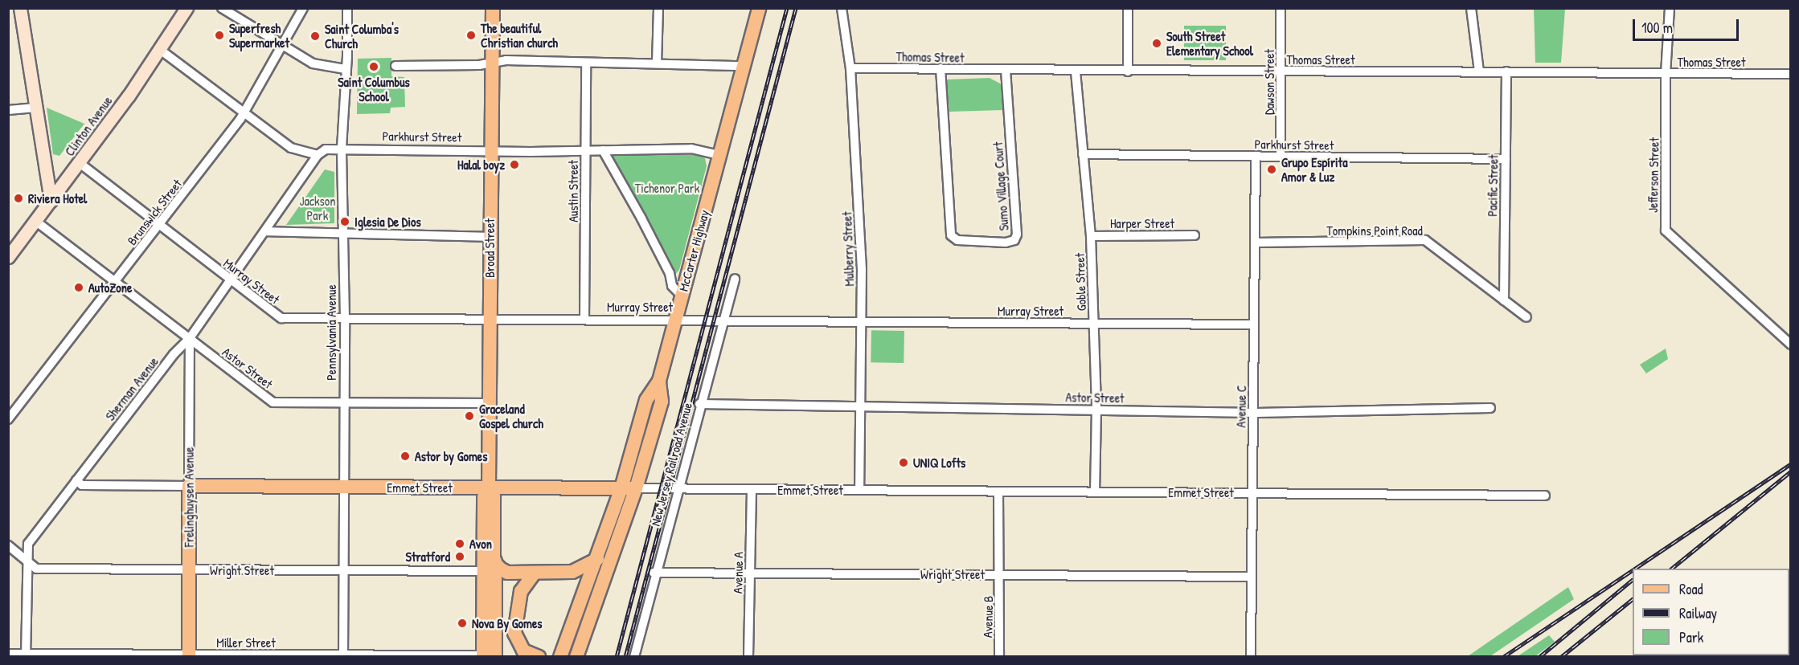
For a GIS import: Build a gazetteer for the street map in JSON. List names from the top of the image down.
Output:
{
  "streets": {
    "main road": [
      "Clinton Avenue",
      "Broad Street",
      "McCarter Highway",
      "Emmet Street",
      "Frelinghuysen Avenue",
      "Wright Street"
    ],
    "street": [
      "Thomas Street",
      "Dawson Street",
      "Parkhurst Street",
      "Jefferson Street",
      "Pacific Street",
      "Sumo Village Court",
      "Austin Street",
      "Brunswick Street",
      "Harper Street",
      "Tompkins Point Road",
      "Mulberry Street",
      "Murray Street",
      "Goble Street",
      "Pennsylvania Avenue",
      "Astor Street",
      "Sherman Avenue",
      "Avenue C",
      "New Jersey Railroad Avenue",
      "Avenue A",
      "Avenue B",
      "Miller Street"
    ]
  },
  "crossings": [
    ["Thomas Street", "Dawson Street"],
    ["Thomas Street", "Jefferson Street"],
    ["Thomas Street", "Pacific Street"],
    ["Thomas Street", "Sumo Village Court"],
    ["Thomas Street", "Mulberry Street"],
    ["Thomas Street", "Goble Street"],
    ["Dawson Street", "Parkhurst Street"],
    ["Clinton Avenue", "Murray Street"],
    ["Clinton Avenue", "Astor Street"],
    ["Parkhurst Street", "Pacific Street"],
    ["Parkhurst Street", "Austin Street"],
    ["Parkhurst Street", "Broad Street"],
    ["Parkhurst Street", "McCarter Highway"],
    ["Parkhurst Street", "Goble Street"],
    ["Parkhurst Street", "Pennsylvania Avenue"],
    ["Parkhurst Street", "Sherman Avenue"],
    ["Parkhurst Street", "Avenue C"],
    ["Pacific Street", "Tompkins Point Road"],
    ["Austin Street", "Murray Street"],
    ["Brunswick Street", "Murray Street"],
    ["Brunswick Street", "Astor Street"],
    ["Harper Street", "Goble Street"],
    ["Tompkins Point Road", "Avenue C"],
    ["Broad Street", "Murray Street"],
    ["Broad Street", "Astor Street"],
    ["Broad Street", "Emmet Street"],
    ["Broad Street", "Wright Street"],
    ["Mulberry Street", "Murray Street"],
    ["Mulberry Street", "Astor Street"],
    ["Mulberry Street", "Emmet Street"],
    ["McCarter Highway", "Murray Street"],
    ["McCarter Highway", "Emmet Street"],
    ["McCarter Highway", "Wright Street"],
    ["Murray Street", "Goble Street"],
    ["Murray Street", "Pennsylvania Avenue"],
    ["Murray Street", "Sherman Avenue"],
    ["Murray Street", "Avenue C"],
    ["Murray Street", "New Jersey Railroad Avenue"],
    ["Goble Street", "Astor Street"],
    ["Goble Street", "Emmet Street"],
    ["Pennsylvania Avenue", "Astor Street"],
    ["Pennsylvania Avenue", "Emmet Street"],
    ["Pennsylvania Avenue", "Wright Street"],
    ["Pennsylvania Avenue", "Miller Street"],
    ["Astor Street", "Sherman Avenue"],
    ["Astor Street", "Avenue C"],
    ["Astor Street", "New Jersey Railroad Avenue"],
    ["Astor Street", "Frelinghuysen Avenue"],
    ["Sherman Avenue", "Emmet Street"],
    ["Sherman Avenue", "Frelinghuysen Avenue"],
    ["Sherman Avenue", "Wright Street"],
    ["Sherman Avenue", "Miller Street"],
    ["Avenue C", "Emmet Street"],
    ["Avenue C", "Wright Street"],
    ["New Jersey Railroad Avenue", "Emmet Street"],
    ["New Jersey Railroad Avenue", "Wright Street"],
    ["Emmet Street", "Frelinghuysen Avenue"],
    ["Emmet Street", "Avenue A"],
    ["Emmet Street", "Avenue B"],
    ["Frelinghuysen Avenue", "Wright Street"],
    ["Frelinghuysen Avenue", "Miller Street"],
    ["Wright Street", "Avenue A"],
    ["Wright Street", "Avenue B"]
  ],
  "parks": ["Tichenor Park", "Jackson Park"],
  "places": [
    "Superfresh Supermarket",
    "The beautiful Christian church",
    "Saint Columba's Church",
    "South Street Elementary School",
    "Saint Columbus School",
    "Halal boyz",
    "Grupo Espírita Amor & Luz",
    "Riviera Hotel",
    "Iglesia De Dios",
    "AutoZone",
    "Graceland Gospel church",
    "Astor by Gomes",
    "UNIQ Lofts",
    "Avon",
    "Stratford",
    "Nova By Gomes"
  ],
  "legend": ["Road", "Railway", "Park"],
  "scale_bar": "100 m"
}
